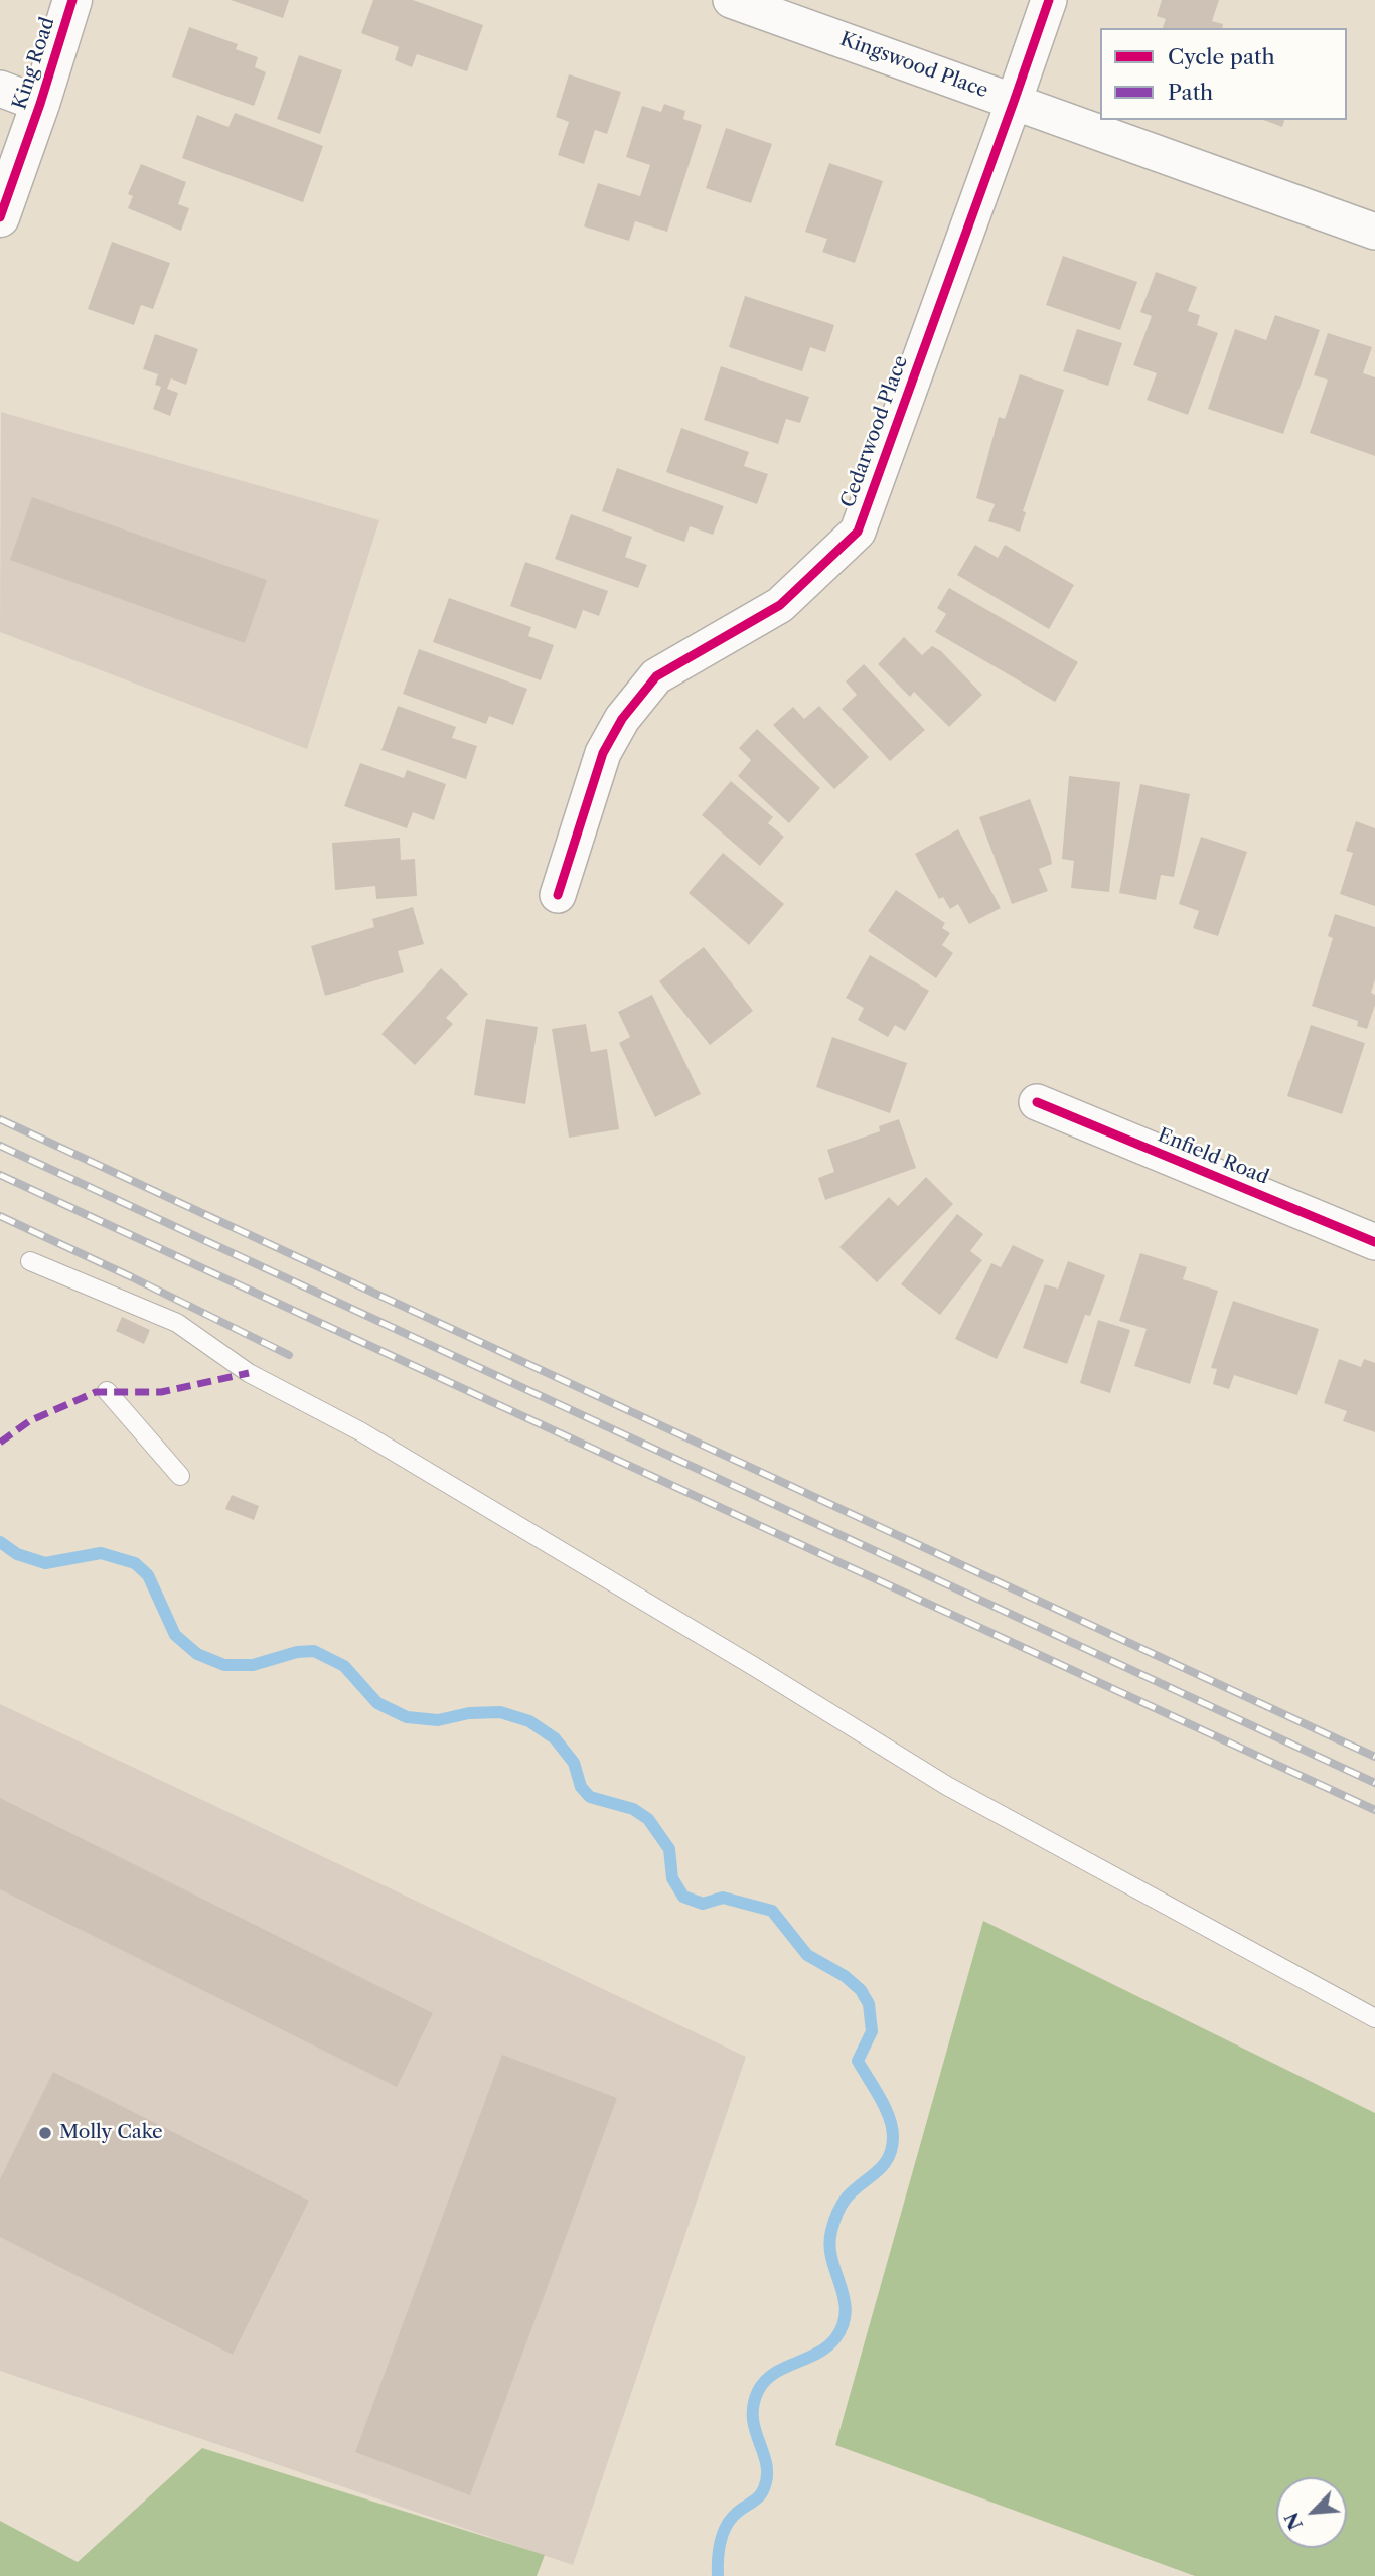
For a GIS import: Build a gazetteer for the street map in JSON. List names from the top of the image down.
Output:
{
  "streets": {
    "street": [
      "King Road",
      "Kingswood Place",
      "Cedarwood Place",
      "Enfield Road"
    ]
  },
  "crossings": [
    ["Kingswood Place", "Cedarwood Place"]
  ],
  "places": ["Molly Cake"],
  "legend": ["Cycle path", "Path"],
  "north": "bottom left"
}
